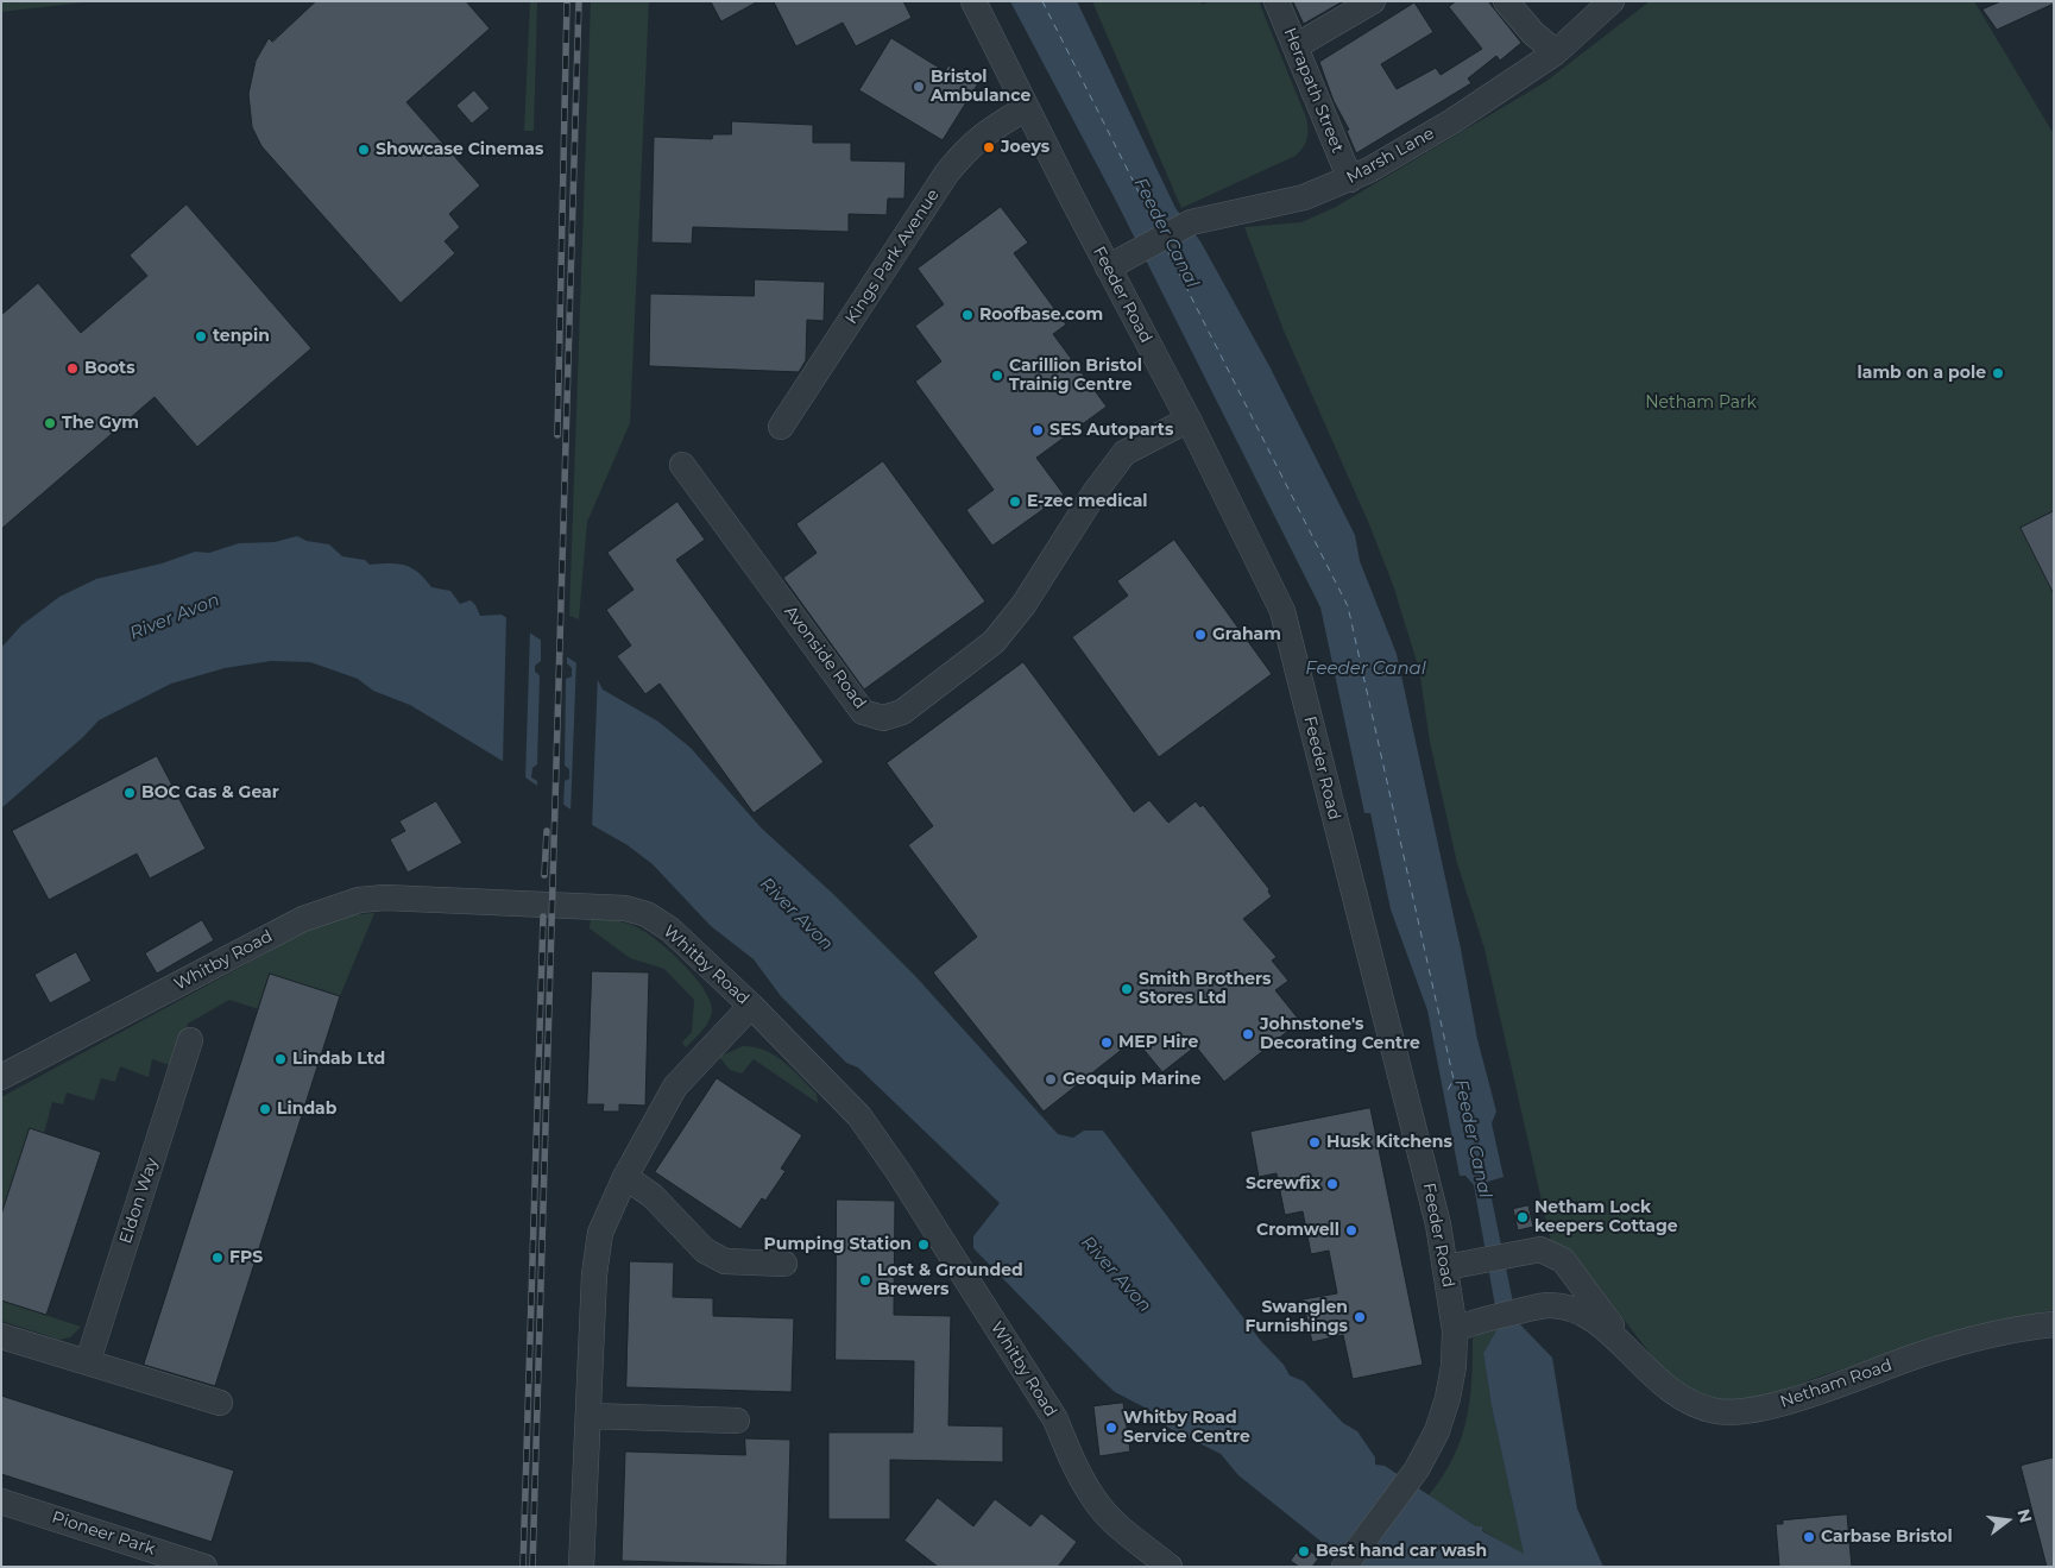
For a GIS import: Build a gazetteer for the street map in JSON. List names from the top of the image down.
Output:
{
  "streets": {
    "street": [
      "Herapath Street",
      "Marsh Lane",
      "Kings Park Avenue",
      "Feeder Road",
      "Avonside Road",
      "Whitby Road",
      "Eldon Way",
      "Netham Road",
      "Pioneer Park"
    ]
  },
  "crossings": [
    ["Herapath Street", "Marsh Lane"],
    ["Marsh Lane", "Feeder Road"],
    ["Kings Park Avenue", "Feeder Road"],
    ["Feeder Road", "Avonside Road"],
    ["Feeder Road", "Netham Road"]
  ],
  "water": ["Feeder Canal", "River Avon"],
  "parks": ["Netham Park"],
  "places": [
    "Bristol Ambulance",
    "Joeys",
    "Showcase Cinemas",
    "Roofbase.com",
    "tenpin",
    "Boots",
    "lamb on a pole",
    "Carillion Bristol Trainig Centre",
    "The Gym",
    "SES Autoparts",
    "E-zec medical",
    "Graham",
    "BOC Gas & Gear",
    "Smith Brothers Stores Ltd",
    "Johnstone's Decorating Centre",
    "MEP Hire",
    "Lindab Ltd",
    "Geoquip Marine",
    "Lindab",
    "Husk Kitchens",
    "Screwfix",
    "Netham Lock keepers Cottage",
    "Cromwell",
    "Pumping Station",
    "FPS",
    "Lost & Grounded Brewers",
    "Swanglen Furnishings",
    "Whitby Road Service Centre",
    "Carbase Bristol",
    "Best hand car wash"
  ],
  "north": "right"
}
